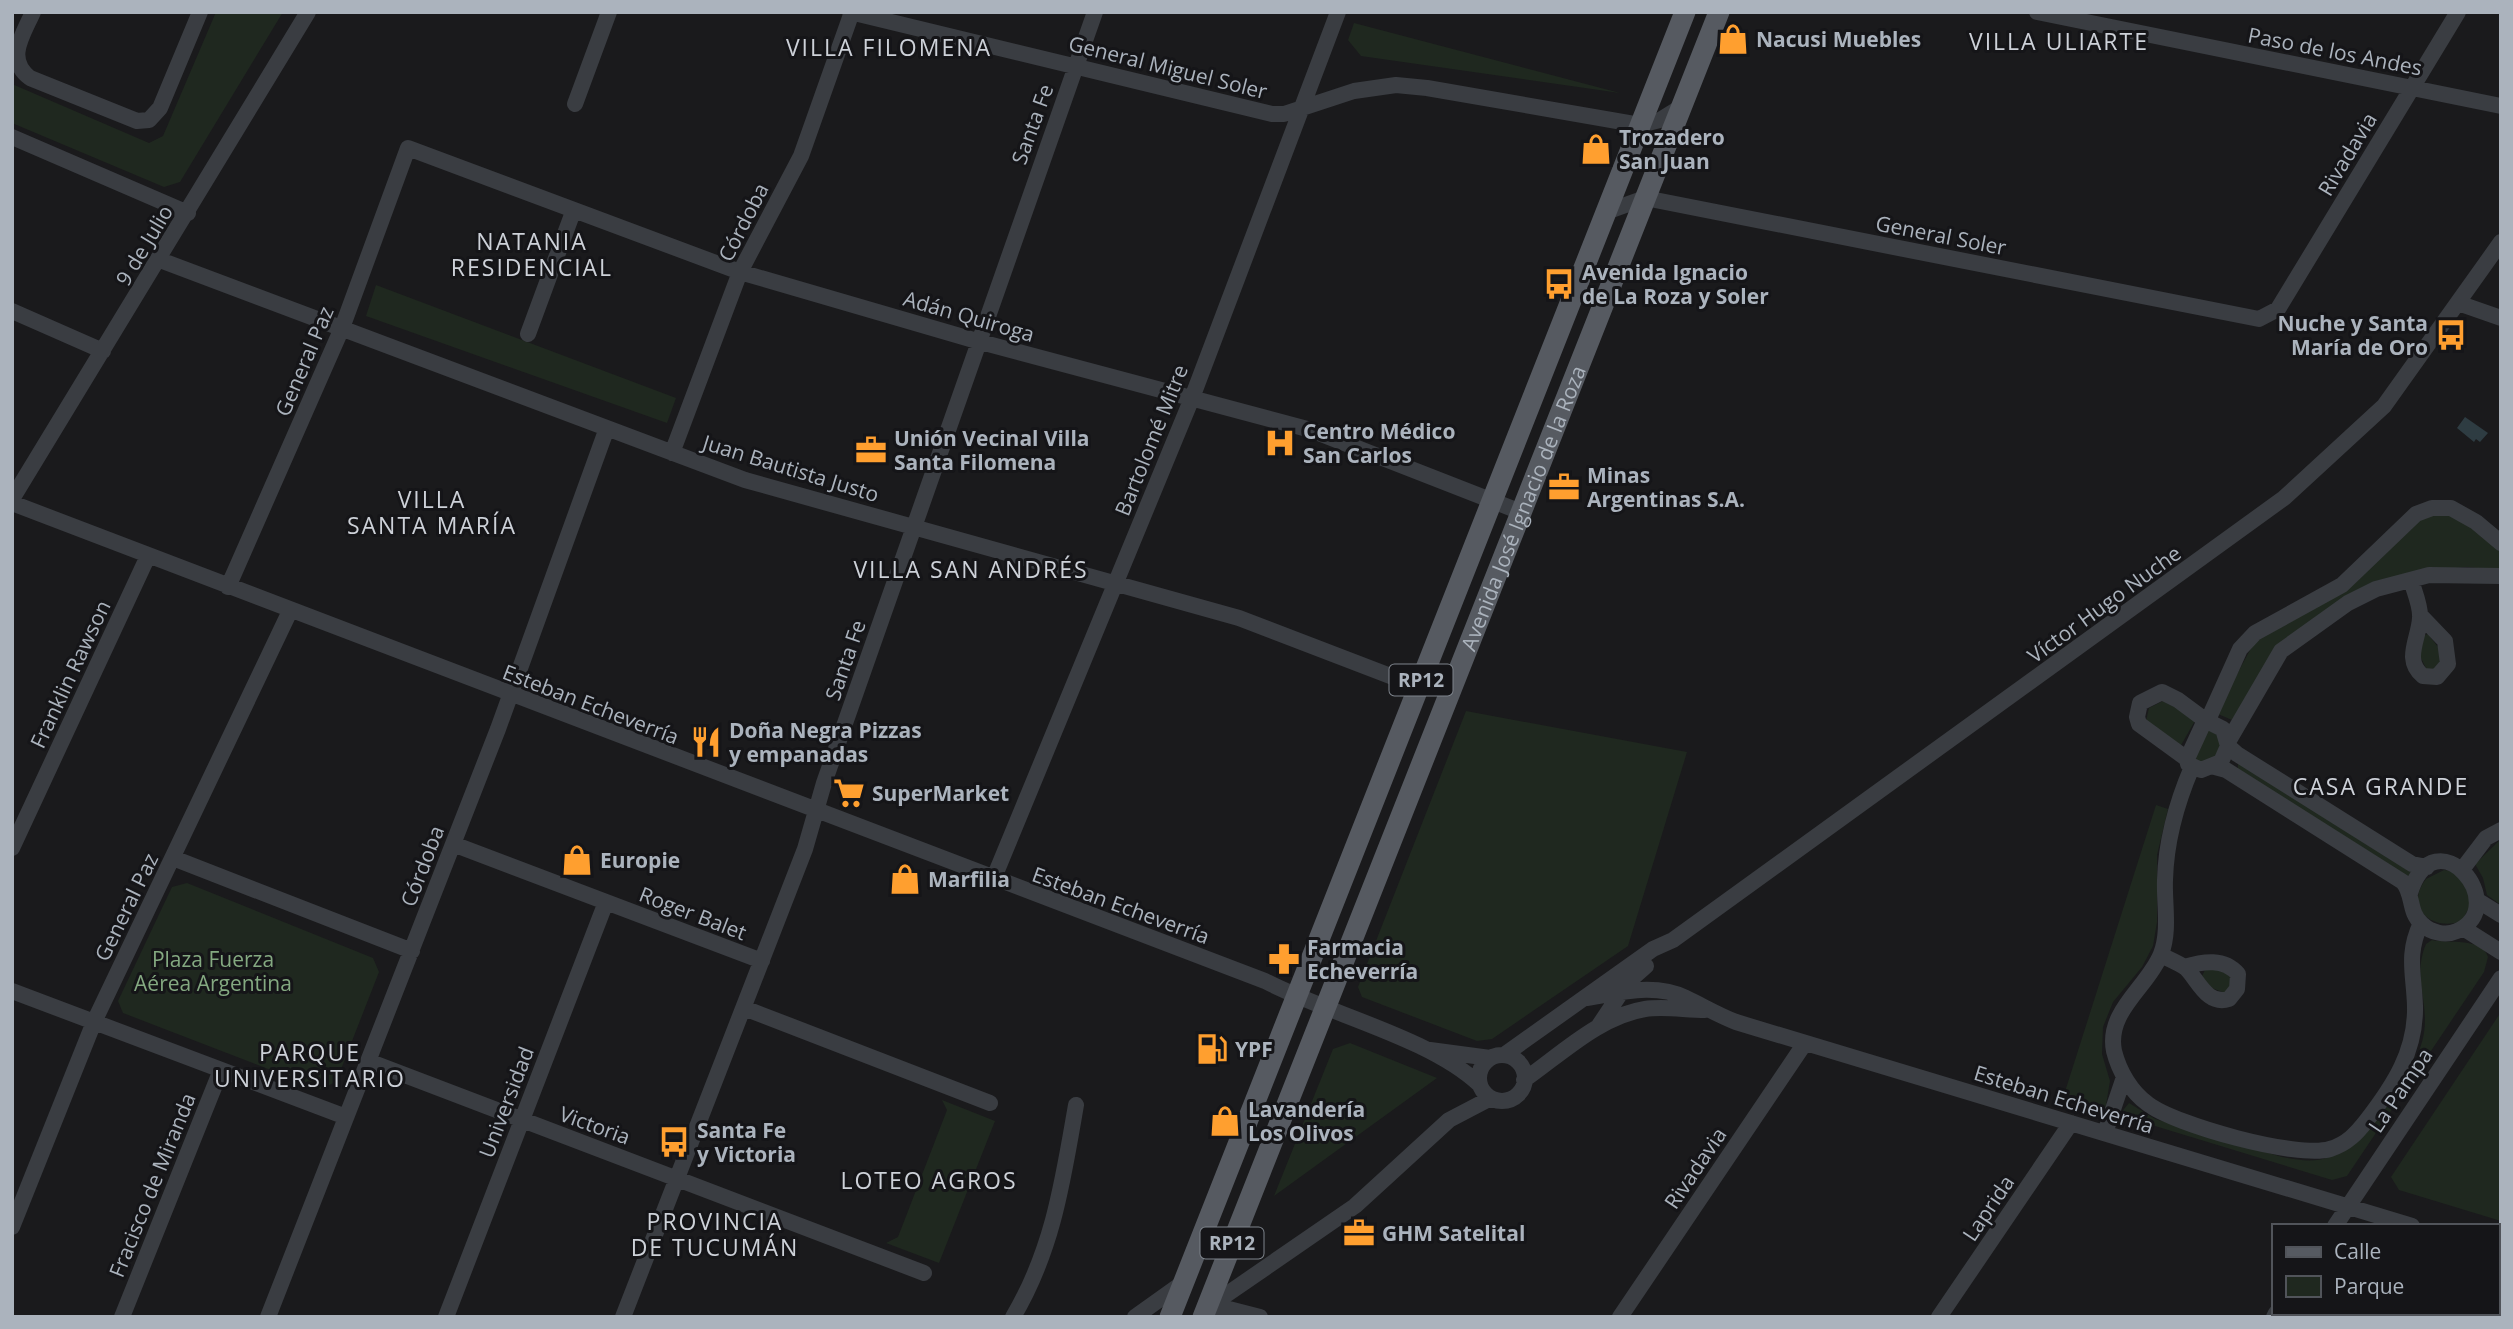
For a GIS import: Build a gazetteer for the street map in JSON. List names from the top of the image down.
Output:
{
  "streets": {
    "main road": ["Avenida José Ignacio de la Roza", "RP12"],
    "street": [
      "Paso de los Andes",
      "General Miguel Soler",
      "Santa Fe",
      "Rivadavia",
      "Córdoba",
      "General Soler",
      "9 de Julio",
      "Adán Quiroga",
      "General Paz",
      "Bartolomé Mitre",
      "Juan Bautista Justo",
      "Víctor Hugo Nuche",
      "Franklin Rawson",
      "Esteban Echeverría",
      "Roger Balet",
      "La Pampa",
      "Universidad",
      "Victoria",
      "Fracisco de Miranda",
      "Laprida"
    ]
  },
  "crossings": [
    ["Paso de los Andes", "Rivadavia"],
    ["General Miguel Soler", "Santa Fe"],
    ["General Miguel Soler", "Córdoba"],
    ["General Miguel Soler", "Bartolomé Mitre"],
    ["General Miguel Soler", "Avenida José Ignacio de la Roza"],
    ["Santa Fe", "Adán Quiroga"],
    ["Santa Fe", "Juan Bautista Justo"],
    ["Santa Fe", "Esteban Echeverría"],
    ["Santa Fe", "Roger Balet"],
    ["Santa Fe", "Victoria"],
    ["Rivadavia", "General Soler"],
    ["Rivadavia", "Esteban Echeverría"],
    ["Córdoba", "Adán Quiroga"],
    ["Córdoba", "Juan Bautista Justo"],
    ["Córdoba", "Esteban Echeverría"],
    ["Córdoba", "Roger Balet"],
    ["Córdoba", "Victoria"],
    ["General Soler", "Avenida José Ignacio de la Roza"],
    ["9 de Julio", "Juan Bautista Justo"],
    ["9 de Julio", "Esteban Echeverría"],
    ["Adán Quiroga", "General Paz"],
    ["Adán Quiroga", "Bartolomé Mitre"],
    ["Adán Quiroga", "Avenida José Ignacio de la Roza"],
    ["General Paz", "Juan Bautista Justo"],
    ["General Paz", "Esteban Echeverría"],
    ["Bartolomé Mitre", "Juan Bautista Justo"],
    ["Bartolomé Mitre", "Esteban Echeverría"],
    ["Juan Bautista Justo", "Avenida José Ignacio de la Roza"],
    ["Avenida José Ignacio de la Roza", "Esteban Echeverría"],
    ["Víctor Hugo Nuche", "Esteban Echeverría"],
    ["Franklin Rawson", "Esteban Echeverría"],
    ["Esteban Echeverría", "La Pampa"],
    ["Esteban Echeverría", "Laprida"],
    ["Roger Balet", "Universidad"],
    ["Universidad", "Victoria"]
  ],
  "districts": [
    "VILLA ULIARTE",
    "VILLA FILOMENA",
    "NATANIA RESIDENCIAL",
    "VILLA SANTA MARÍA",
    "VILLA SAN ANDRÉS",
    "CASA GRANDE",
    "PARQUE UNIVERSITARIO",
    "LOTEO AGROS",
    "PROVINCIA DE TUCUMÁN"
  ],
  "parks": ["Plaza Fuerza Aérea Argentina"],
  "places": {
    "shop": [
      "Nacusi Muebles",
      "Trozadero San Juan",
      "Europie",
      "Marfilia",
      "Lavandería Los Olivos"
    ],
    "bus stop": ["Avenida Ignacio de La Roza y Soler", "Nuche y Santa María de Oro", "Santa Fe y Victoria"],
    "hospital": ["Centro Médico San Carlos"],
    "office": ["Unión Vecinal Villa Santa Filomena", "Minas Argentinas S.A.", "GHM Satelital"],
    "restaurant": ["Doña Negra Pizzas y empanadas"],
    "supermarket": ["SuperMarket"],
    "pharmacy": ["Farmacia Echeverría"],
    "fuel station": ["YPF"]
  },
  "legend": ["Calle", "Parque"]
}
